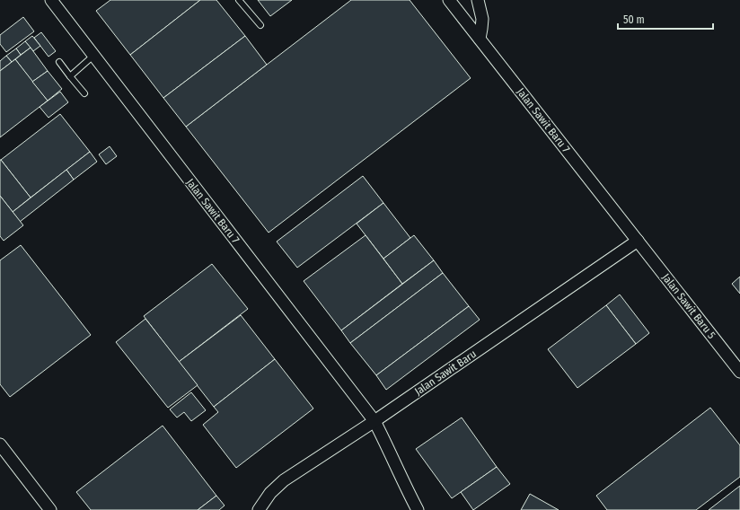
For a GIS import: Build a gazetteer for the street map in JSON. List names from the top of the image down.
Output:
{
  "streets": {
    "street": ["Jalan Sawit Baru 7", "Jalan Sawit Baru 5", "Jalan Sawit Baru"]
  },
  "crossings": [
    ["Jalan Sawit Baru 7", "Jalan Sawit Baru 5"],
    ["Jalan Sawit Baru 7", "Jalan Sawit Baru"],
    ["Jalan Sawit Baru 5", "Jalan Sawit Baru"]
  ],
  "scale_bar": "50 m"
}
